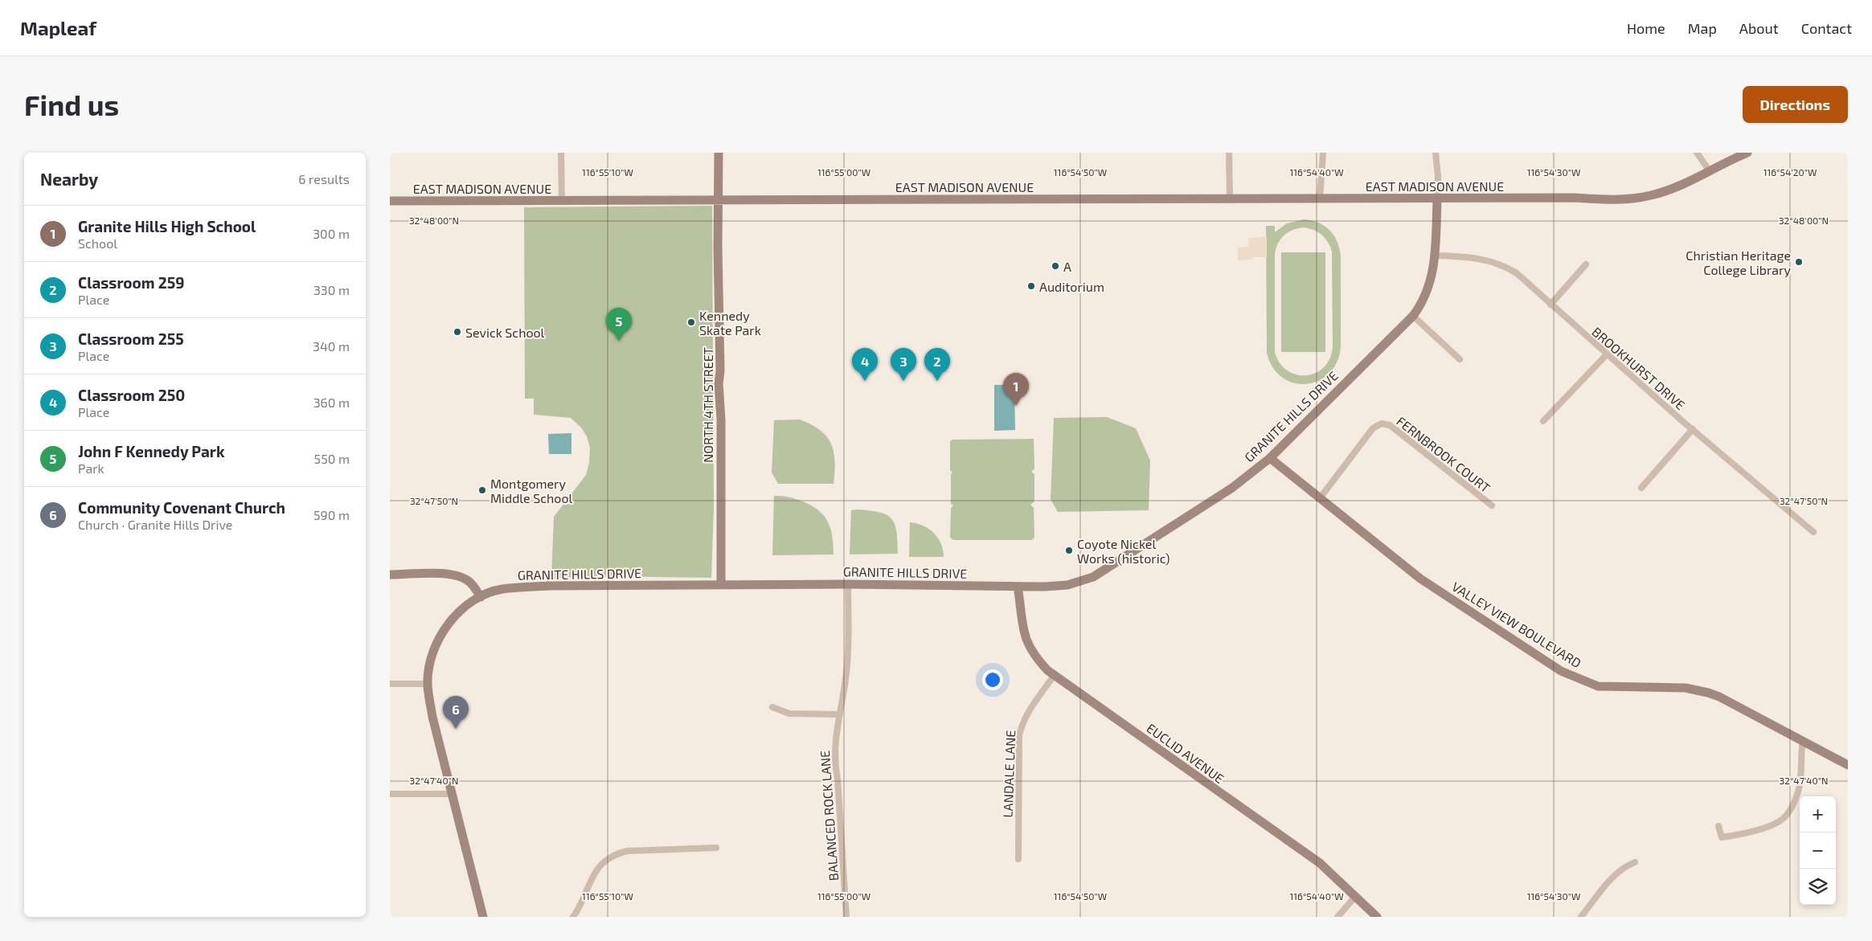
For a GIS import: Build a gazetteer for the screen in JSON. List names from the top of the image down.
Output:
{
  "streets": {
    "street": [
      "EAST MADISON AVENUE",
      "BROOKHURST DRIVE",
      "NORTH 4TH STREET",
      "GRANITE HILLS DRIVE",
      "FERNBROOK COURT",
      "VALLEY VIEW BOULEVARD",
      "EUCLID AVENUE",
      "LANDALE LANE",
      "BALANCED ROCK LANE"
    ]
  },
  "crossings": [
    ["EAST MADISON AVENUE", "NORTH 4TH STREET"],
    ["EAST MADISON AVENUE", "GRANITE HILLS DRIVE"],
    ["BROOKHURST DRIVE", "GRANITE HILLS DRIVE"],
    ["NORTH 4TH STREET", "GRANITE HILLS DRIVE"],
    ["GRANITE HILLS DRIVE", "VALLEY VIEW BOULEVARD"],
    ["GRANITE HILLS DRIVE", "EUCLID AVENUE"],
    ["GRANITE HILLS DRIVE", "BALANCED ROCK LANE"],
    ["FERNBROOK COURT", "VALLEY VIEW BOULEVARD"],
    ["EUCLID AVENUE", "LANDALE LANE"]
  ],
  "places": [
    "Christian Heritage College Library",
    "A",
    "Auditorium",
    "Kennedy Skate Park",
    "Sevick School",
    "Montgomery Middle School",
    "Coyote Nickel Works (historic)"
  ],
  "page": {
    "header": "Mapleaf",
    "nav": [
      "Home",
      "Map",
      "About",
      "Contact"
    ],
    "buttons": "Directions",
    "title": "Find us",
    "heading": ["Nearby", "6 results"],
    "list": [
      {
        "mark": "1",
        "name": "Granite Hills High School",
        "note": "School",
        "value": "300 m"
      },
      {
        "mark": "2",
        "name": "Classroom 259",
        "note": "Place",
        "value": "330 m"
      },
      {
        "mark": "3",
        "name": "Classroom 255",
        "note": "Place",
        "value": "340 m"
      },
      {
        "mark": "4",
        "name": "Classroom 250",
        "note": "Place",
        "value": "360 m"
      },
      {
        "mark": "5",
        "name": "John F Kennedy Park",
        "note": "Park",
        "value": "550 m"
      },
      {
        "mark": "6",
        "name": "Community Covenant Church",
        "note": "Church · Granite Hills Drive",
        "value": "590 m"
      }
    ],
    "pins": [
      "5",
      "2",
      "3",
      "4",
      "1",
      "6"
    ],
    "map_buttons": ["+", "−"]
  },
  "coordinates": [
    "116°55'10\"W",
    "116°55'00\"W",
    "116°54'50\"W",
    "116°54'40\"W",
    "116°54'30\"W",
    "116°54'20\"W",
    "32°48'00\"N",
    "32°47'50\"N",
    "32°47'40\"N"
  ]
}
